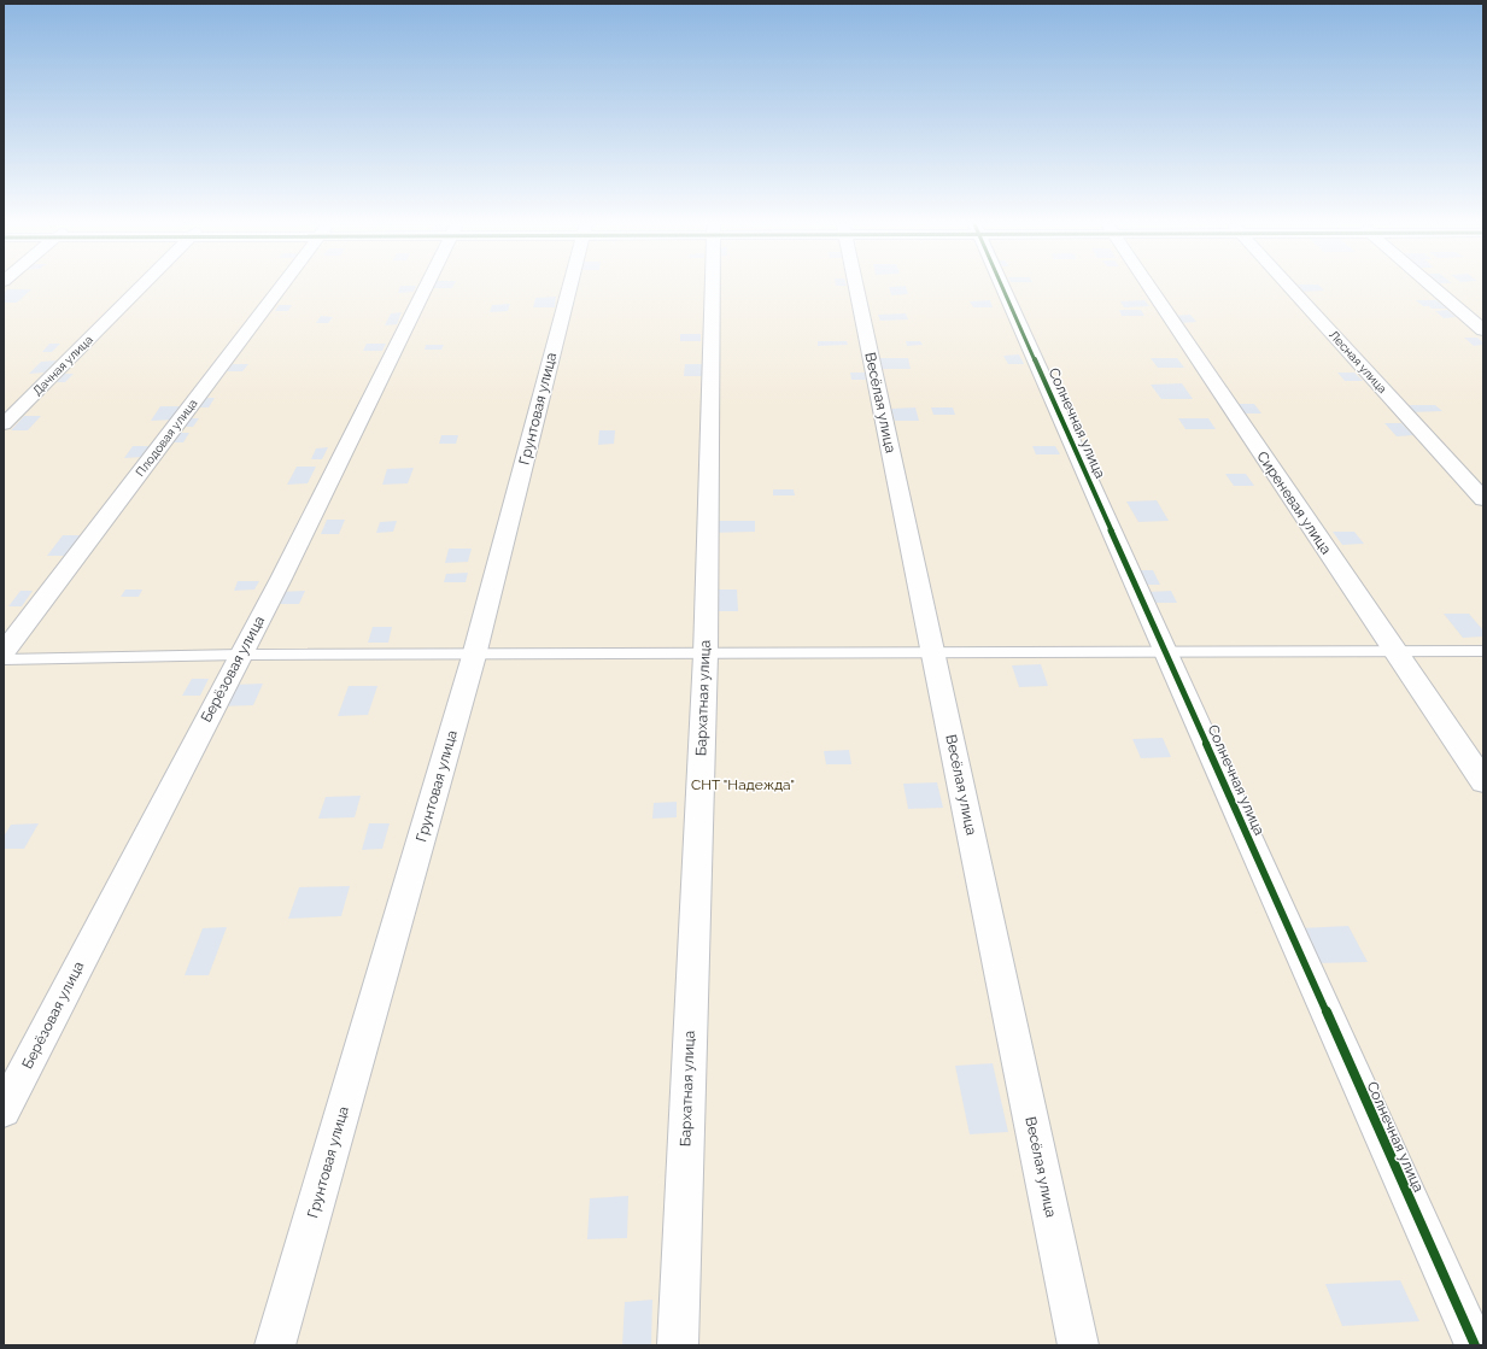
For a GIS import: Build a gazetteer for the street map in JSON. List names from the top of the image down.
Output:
{
  "streets": {
    "street": [
      "Лесная улица",
      "Дачная улица",
      "Весёлая улица",
      "Грунтовая улица",
      "Солнечная улица",
      "Плодовая улица",
      "Сиреневая улица",
      "Берёзовая улица",
      "Бархатная улица"
    ]
  },
  "parks": ["СНТ \"Надежда\""]
}
